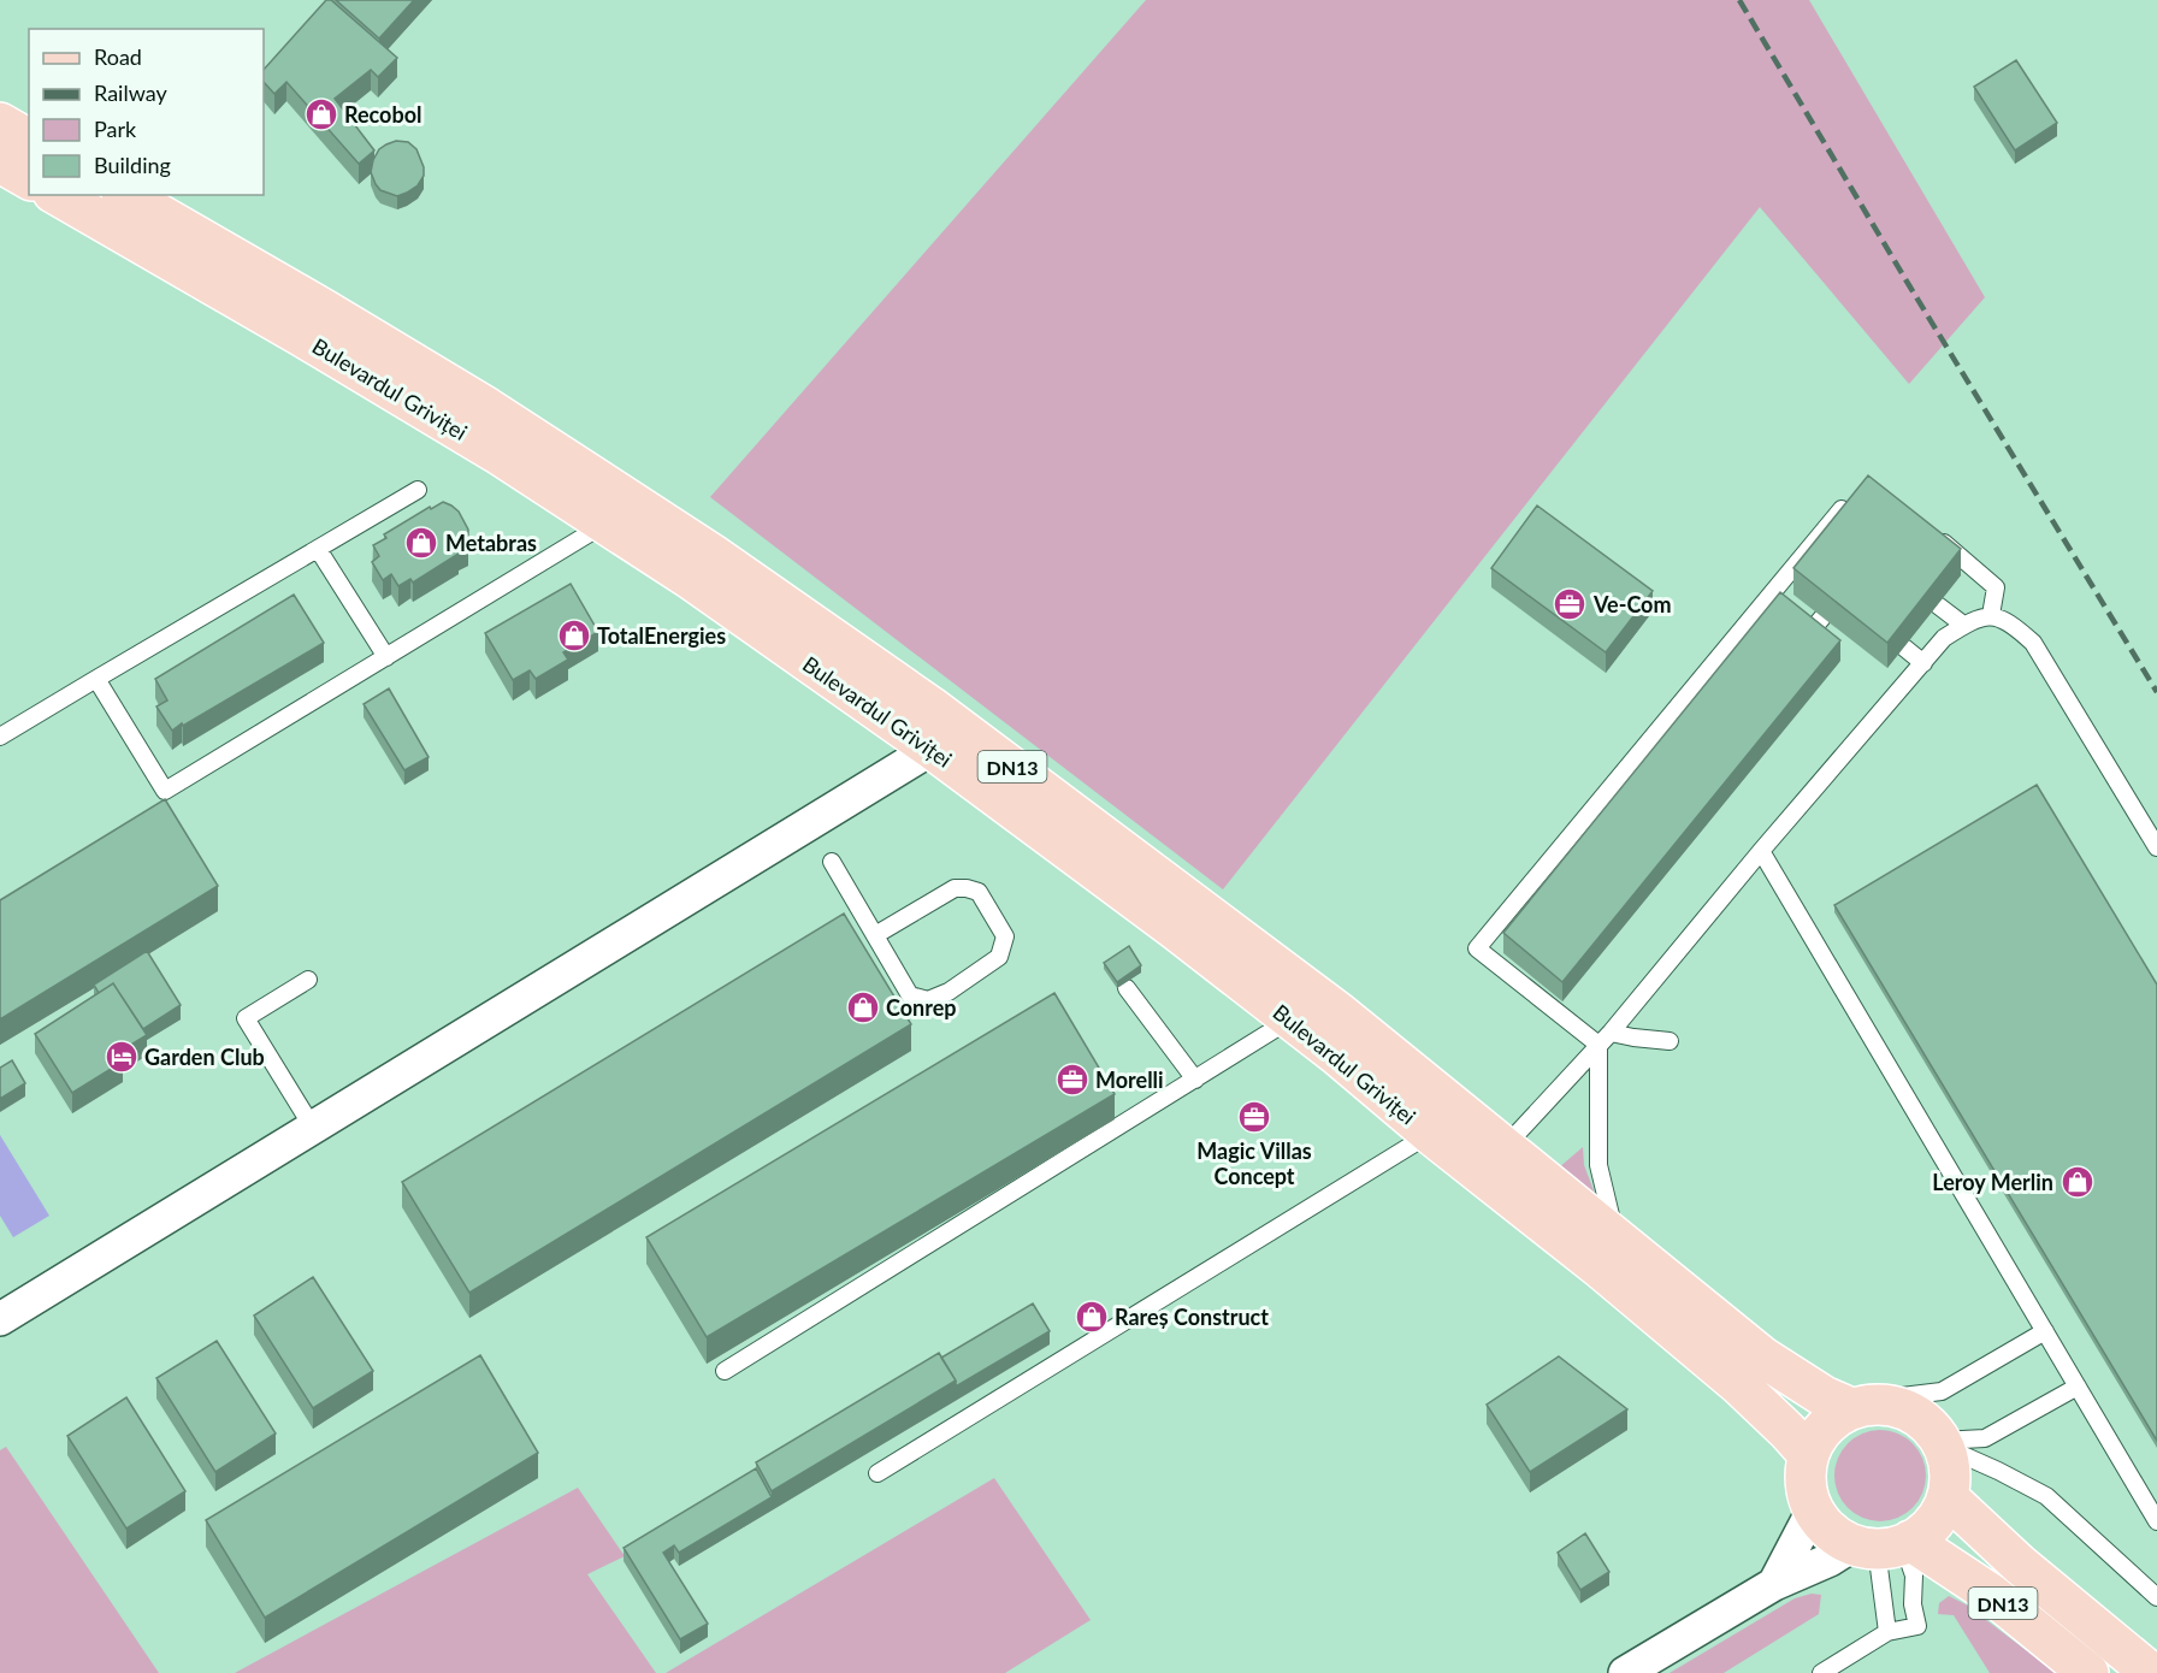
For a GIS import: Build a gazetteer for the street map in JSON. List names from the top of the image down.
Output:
{
  "streets": {
    "main road": ["Bulevardul Griviței", "DN13"]
  },
  "crossings": [
    ["Bulevardul Griviței", "DN13"]
  ],
  "places": {
    "shop": [
      "Recobol",
      "Metabras",
      "TotalEnergies",
      "Conrep",
      "Leroy Merlin",
      "Rareș Construct"
    ],
    "office": ["Ve-Com", "Morelli", "Magic Villas Concept"],
    "hotel": ["Garden Club"]
  },
  "legend": [
    "Road",
    "Railway",
    "Park",
    "Building"
  ]
}
